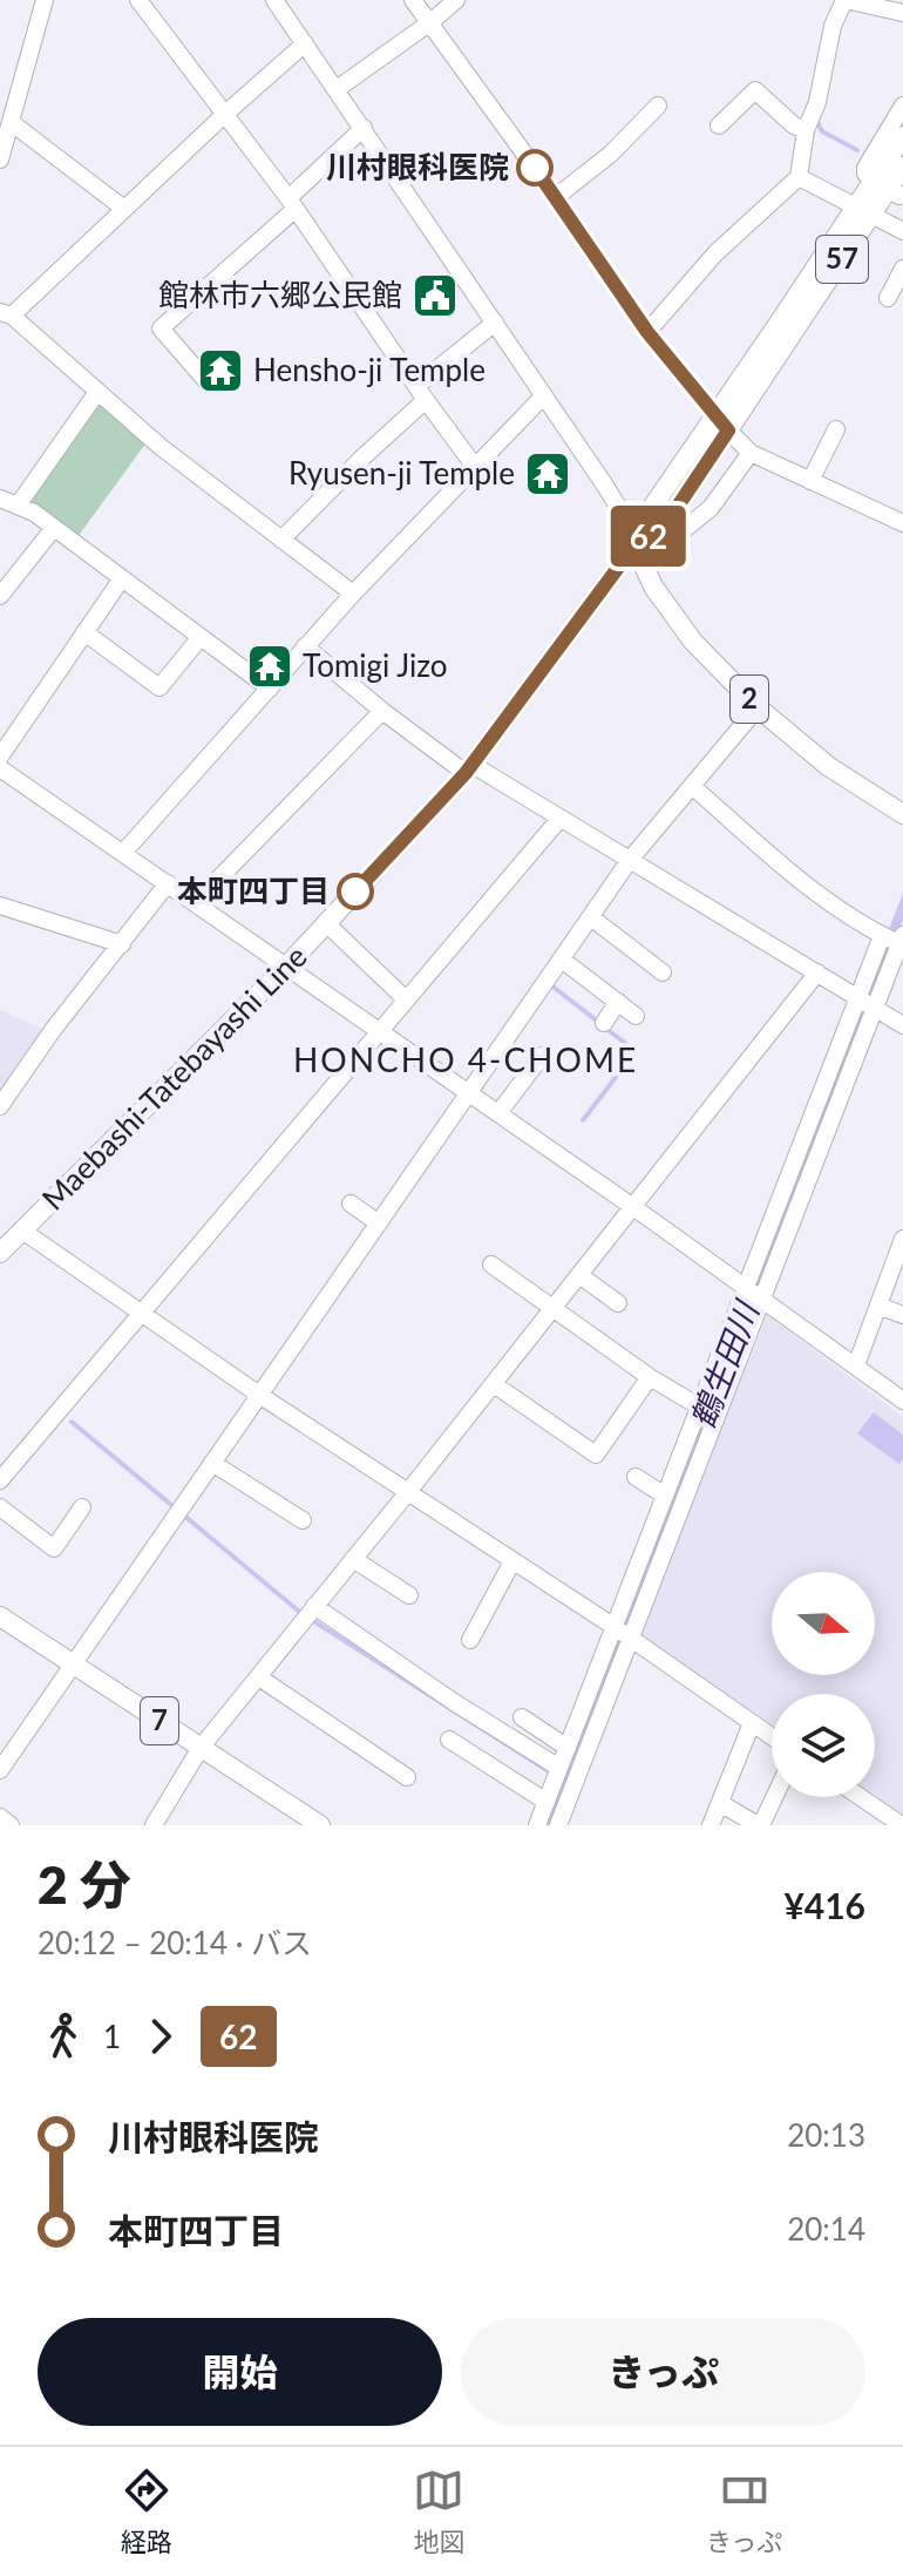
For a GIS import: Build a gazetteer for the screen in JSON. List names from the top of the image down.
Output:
{
  "streets": {
    "main road": [
      "57",
      "2",
      "Maebashi-Tatebayashi Line",
      "7"
    ]
  },
  "crossings": [
    ["57", "2"],
    ["57", "Maebashi-Tatebayashi Line"],
    ["2", "Maebashi-Tatebayashi Line"]
  ],
  "districts": ["HONCHO 4-CHOME"],
  "water": ["鶴生田川"],
  "places": {
    "other": ["川村眼科医院", "本町四丁目"],
    "public building": ["館林市六郷公民館"],
    "temple": ["Hensho-ji Temple", "Ryusen-ji Temple", "Tomigi Jizo"]
  },
  "lines": ["bus line 62"],
  "north": "right",
  "page": {
    "on_map": "62",
    "heading": ["2 分", "20:12 – 20:14 · バス", "¥416"],
    "legs": ["1", "62"],
    "list": [
      {
        "name": "川村眼科医院",
        "value": "20:13"
      },
      {
        "name": "本町四丁目",
        "value": "20:14"
      }
    ],
    "buttons": ["開始", "きっぷ"],
    "tabs": ["経路", "地図", "きっぷ"]
  }
}
